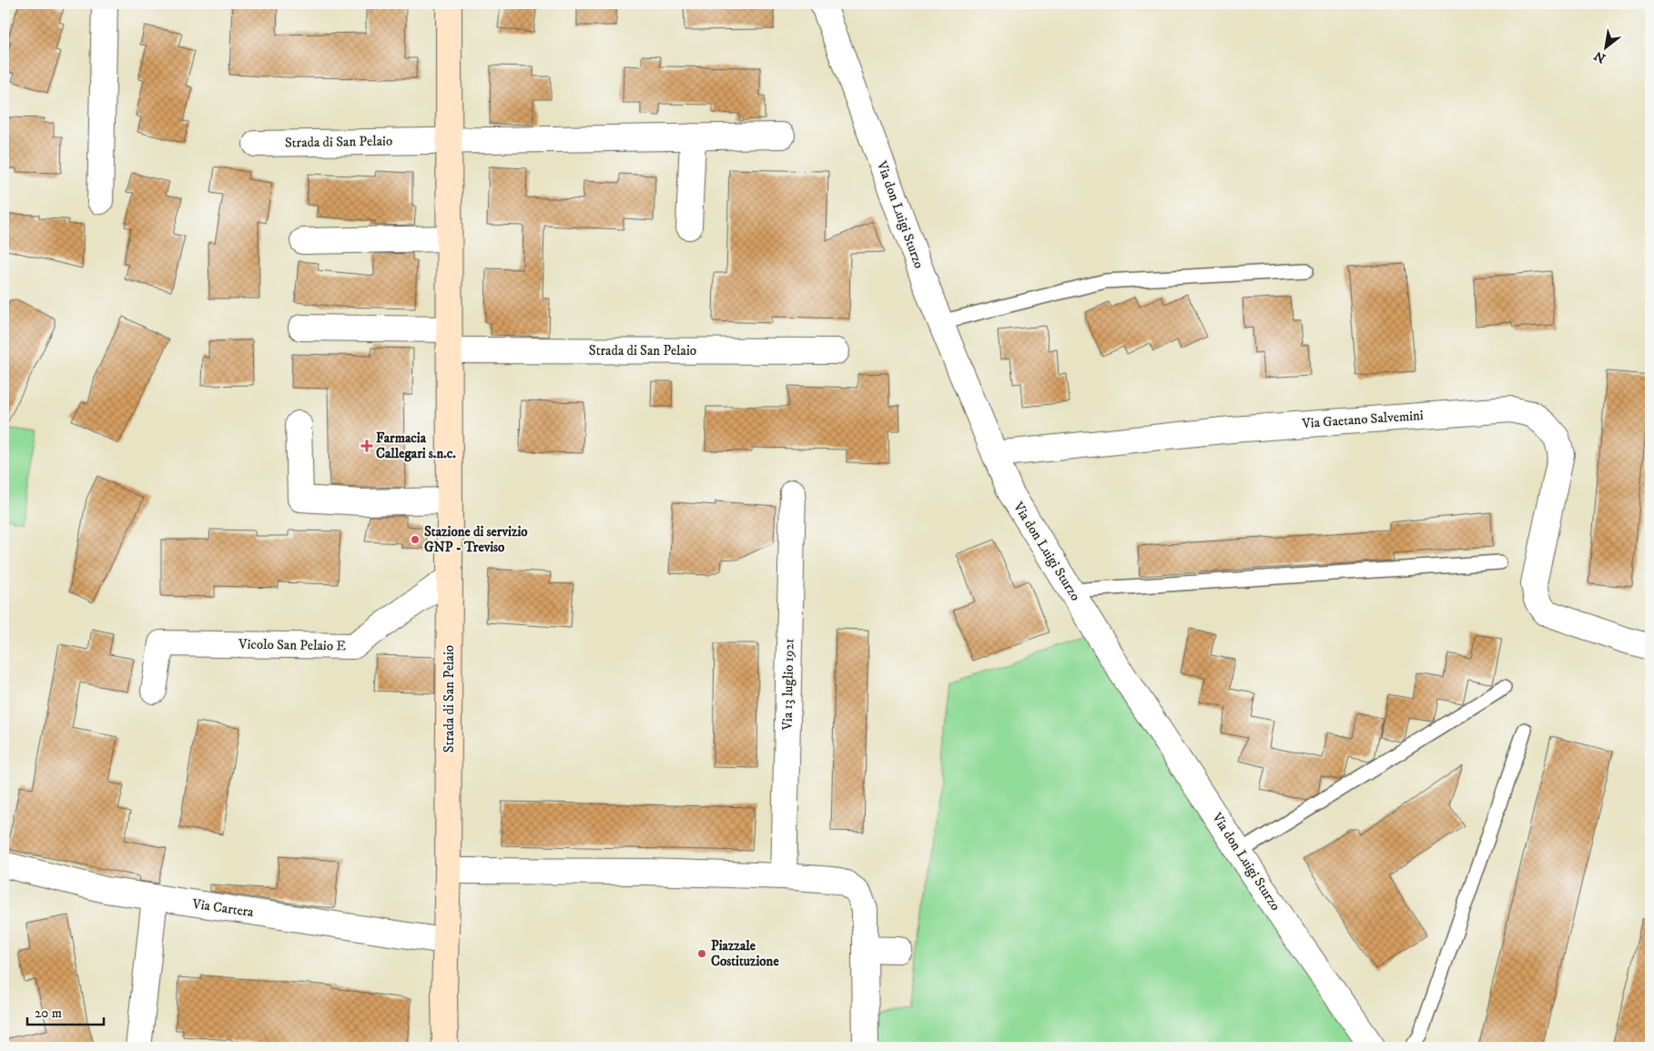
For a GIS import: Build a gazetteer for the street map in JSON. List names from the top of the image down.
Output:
{
  "streets": {
    "main road": ["Strada di San Pelaio"],
    "street": [
      "Via don Luigi Sturzo",
      "Via Gaetano Salvemini",
      "Vicolo San Pelaio E",
      "Via 13 luglio 1921",
      "Via Cartera"
    ]
  },
  "crossings": [
    ["Strada di San Pelaio", "Vicolo San Pelaio E"],
    ["Strada di San Pelaio", "Via Cartera"],
    ["Via don Luigi Sturzo", "Via Gaetano Salvemini"]
  ],
  "places": {
    "health": ["Farmacia Callegari s.n.c."],
    "other": ["Stazione di servizio GNP - Treviso", "Piazzale Costituzione"]
  },
  "scale_bar": "20 m",
  "north": "bottom left"
}
